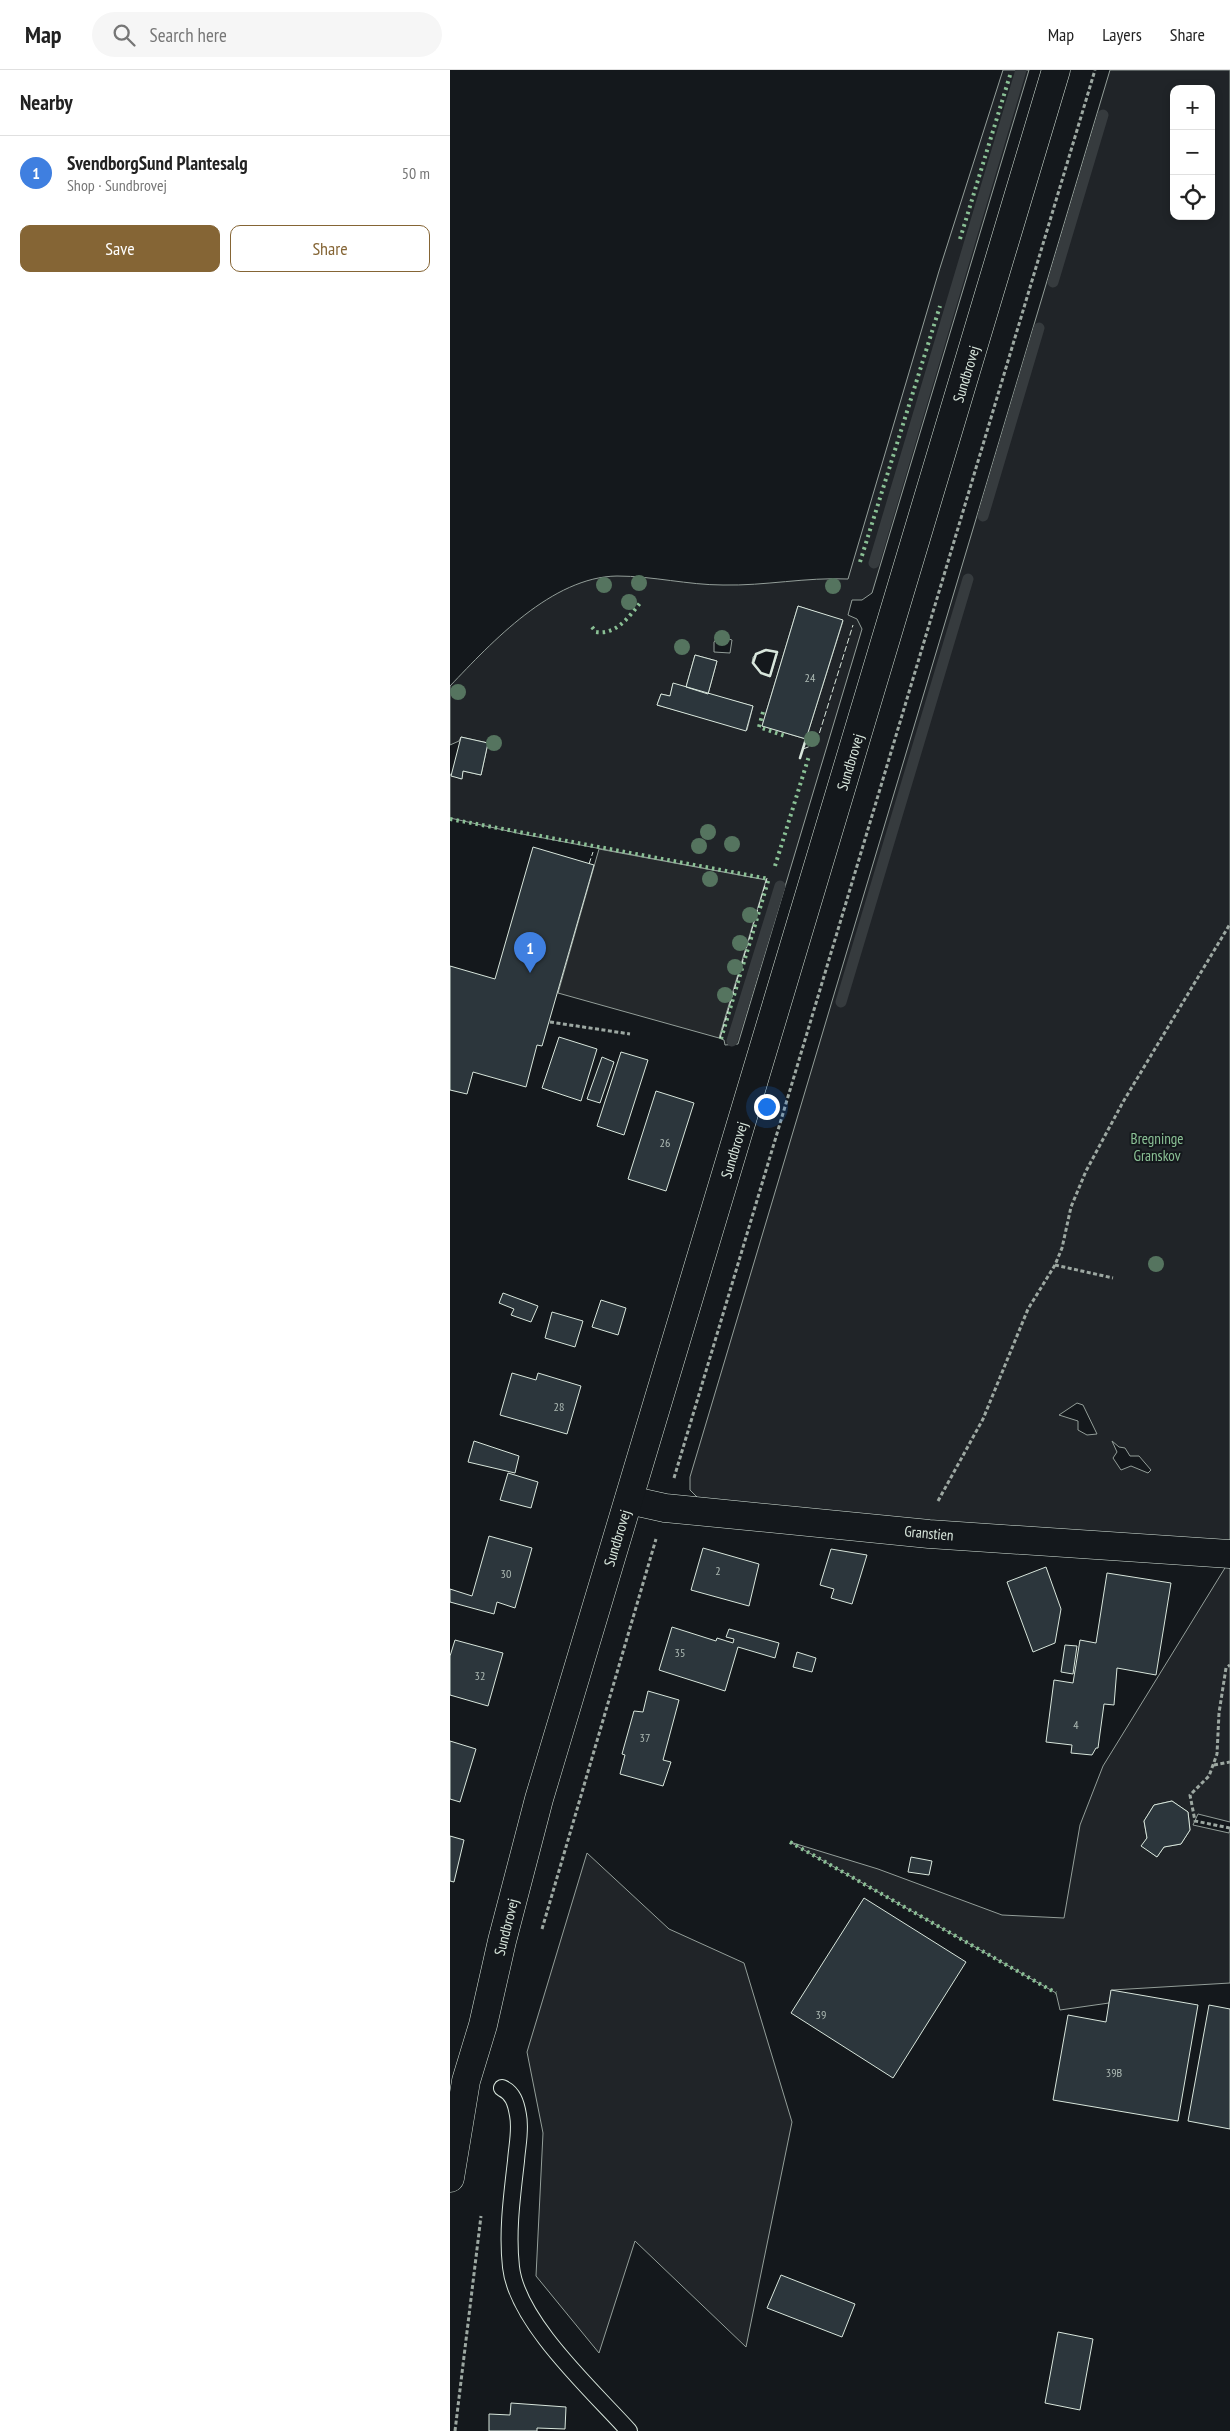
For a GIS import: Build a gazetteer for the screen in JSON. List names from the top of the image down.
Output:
{
  "streets": {
    "main road": ["Sundbrovej", "Granstien"]
  },
  "crossings": [
    ["Sundbrovej", "Granstien"]
  ],
  "parks": ["Bregninge Granskov"],
  "house_numbers": [
    "24",
    "26",
    "28",
    "2",
    "30",
    "35",
    "32",
    "4",
    "37",
    "39",
    "39B"
  ],
  "page": {
    "header": "Map",
    "search": "Search here",
    "nav": ["Map", "Layers", "Share"],
    "heading": "Nearby",
    "map_buttons": ["+", "−"],
    "list": [
      {
        "mark": "1",
        "name": "SvendborgSund Plantesalg",
        "note": "Shop · Sundbrovej",
        "value": "50 m"
      }
    ],
    "buttons": ["Save", "Share"],
    "pins": "1"
  }
}
